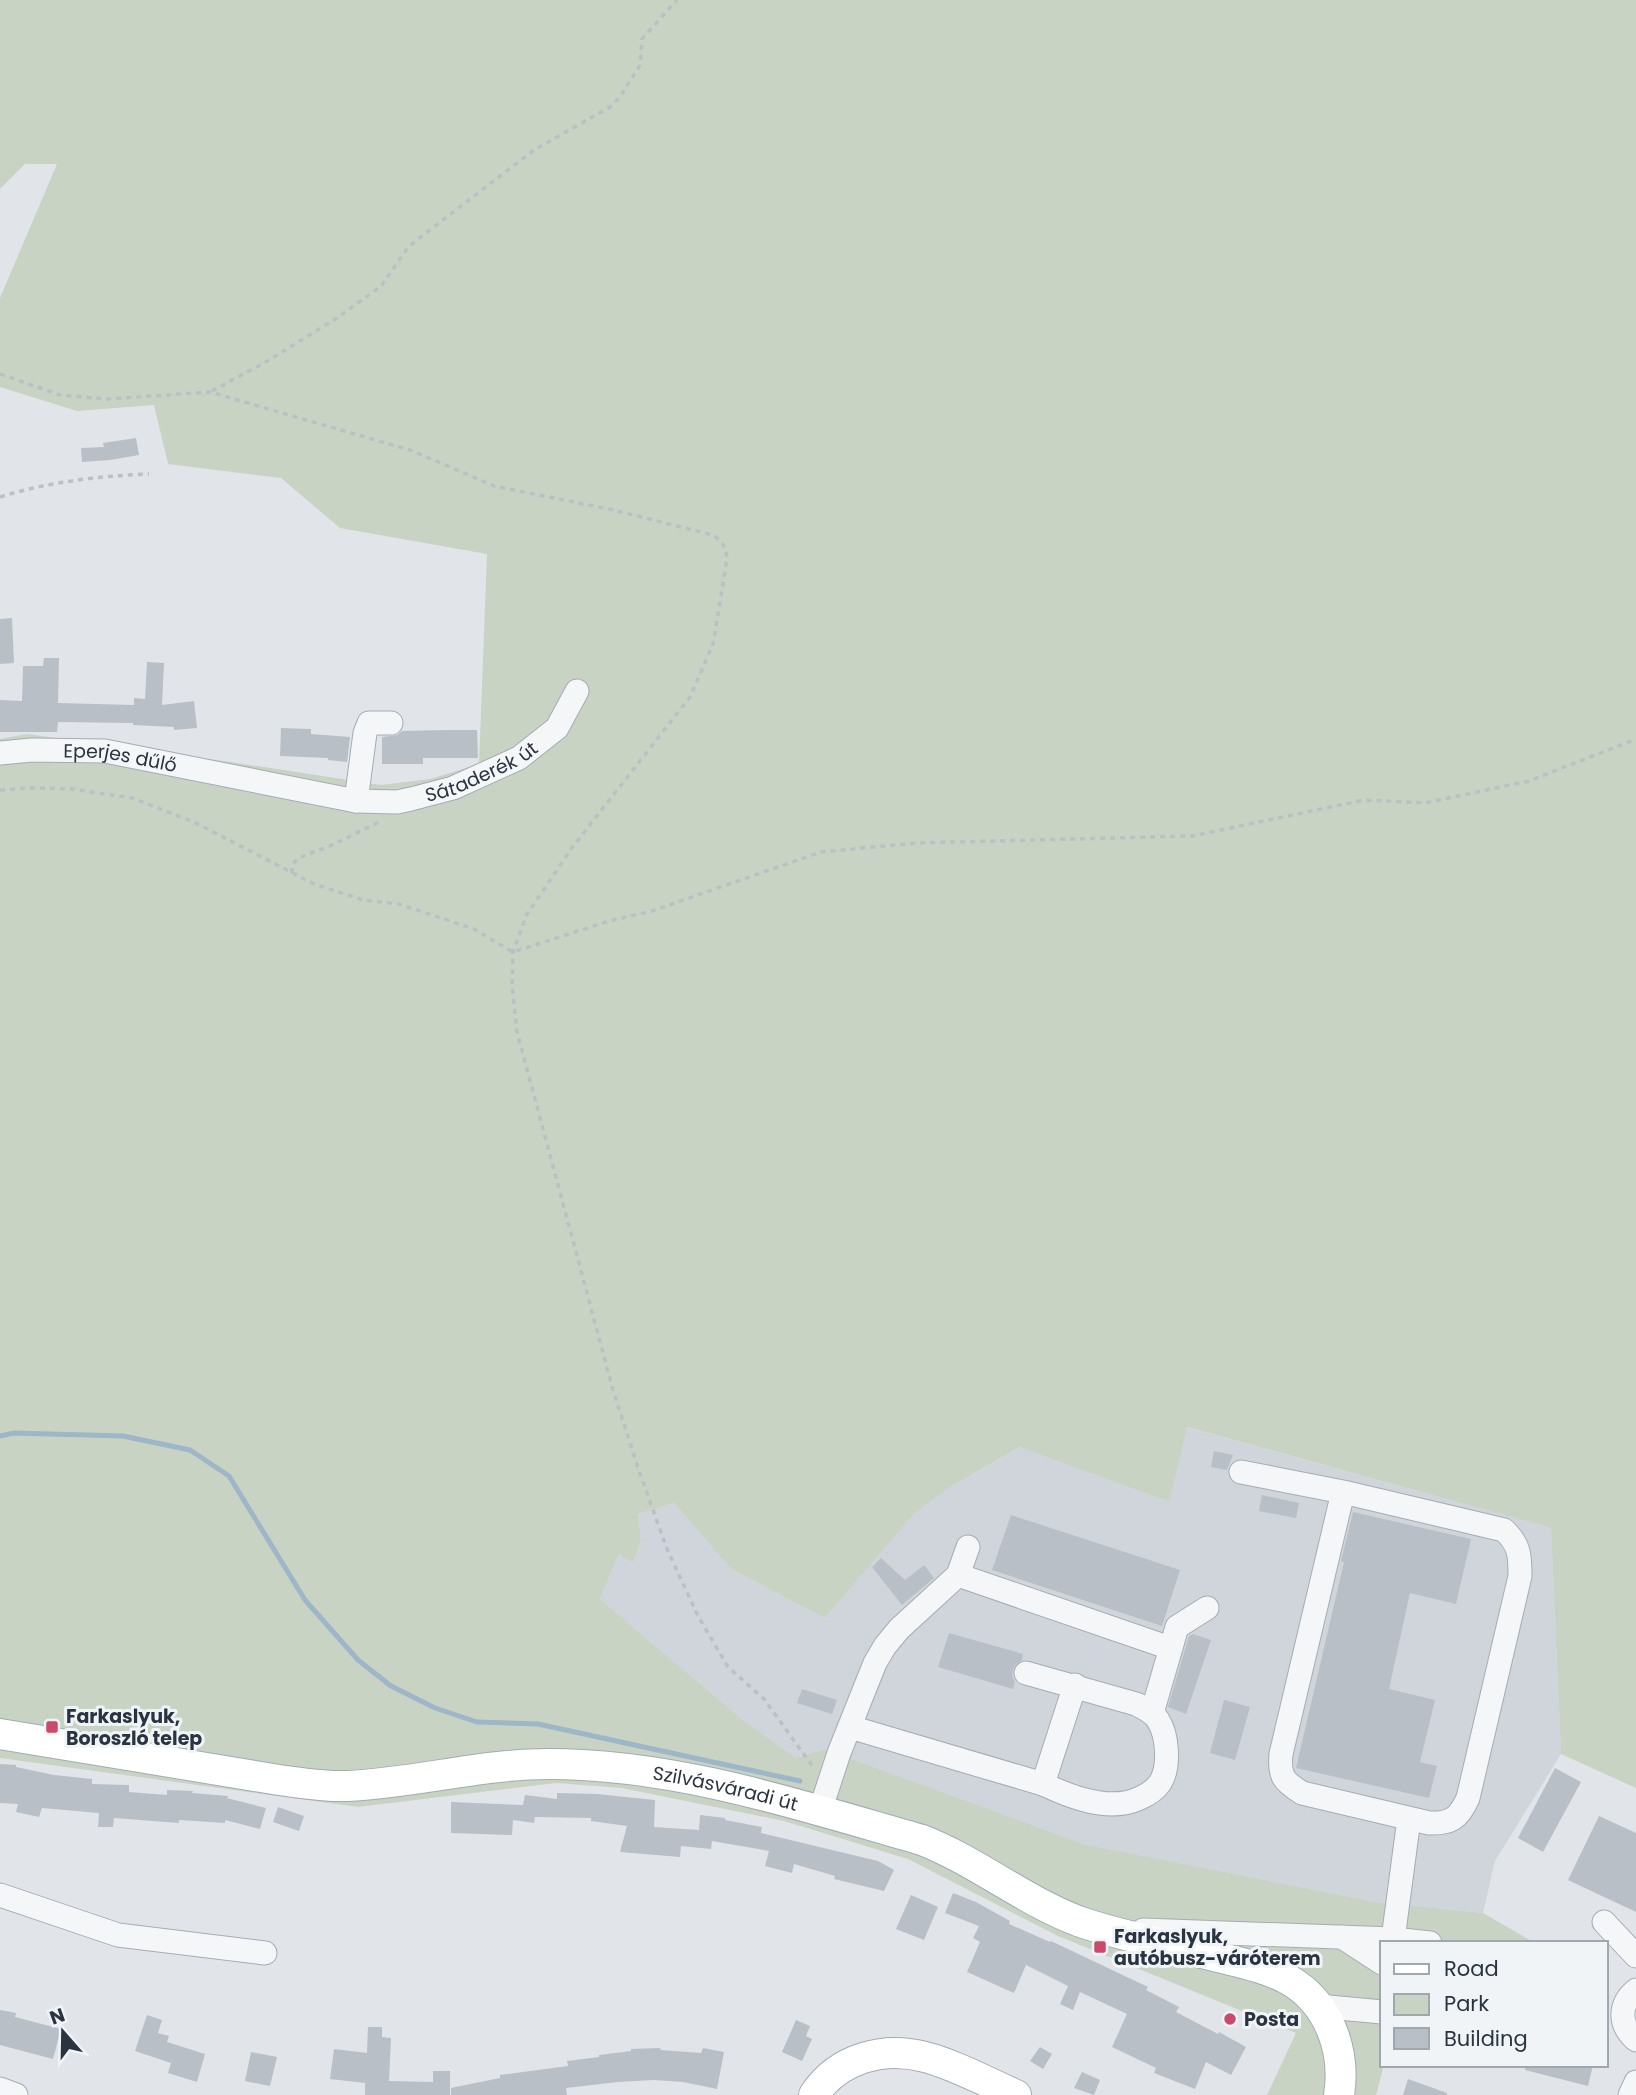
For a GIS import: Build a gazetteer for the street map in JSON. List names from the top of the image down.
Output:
{
  "streets": {
    "main road": ["Szilvásváradi út"],
    "street": ["Eperjes dűlő", "Sátaderék út"]
  },
  "crossings": [
    ["Eperjes dűlő", "Sátaderék út"]
  ],
  "places": {
    "transit": ["Farkaslyuk, Boroszló telep", "Farkaslyuk, autóbusz-váróterem"],
    "other": ["Posta"]
  },
  "legend": ["Road", "Park", "Building"],
  "north": "top"
}
